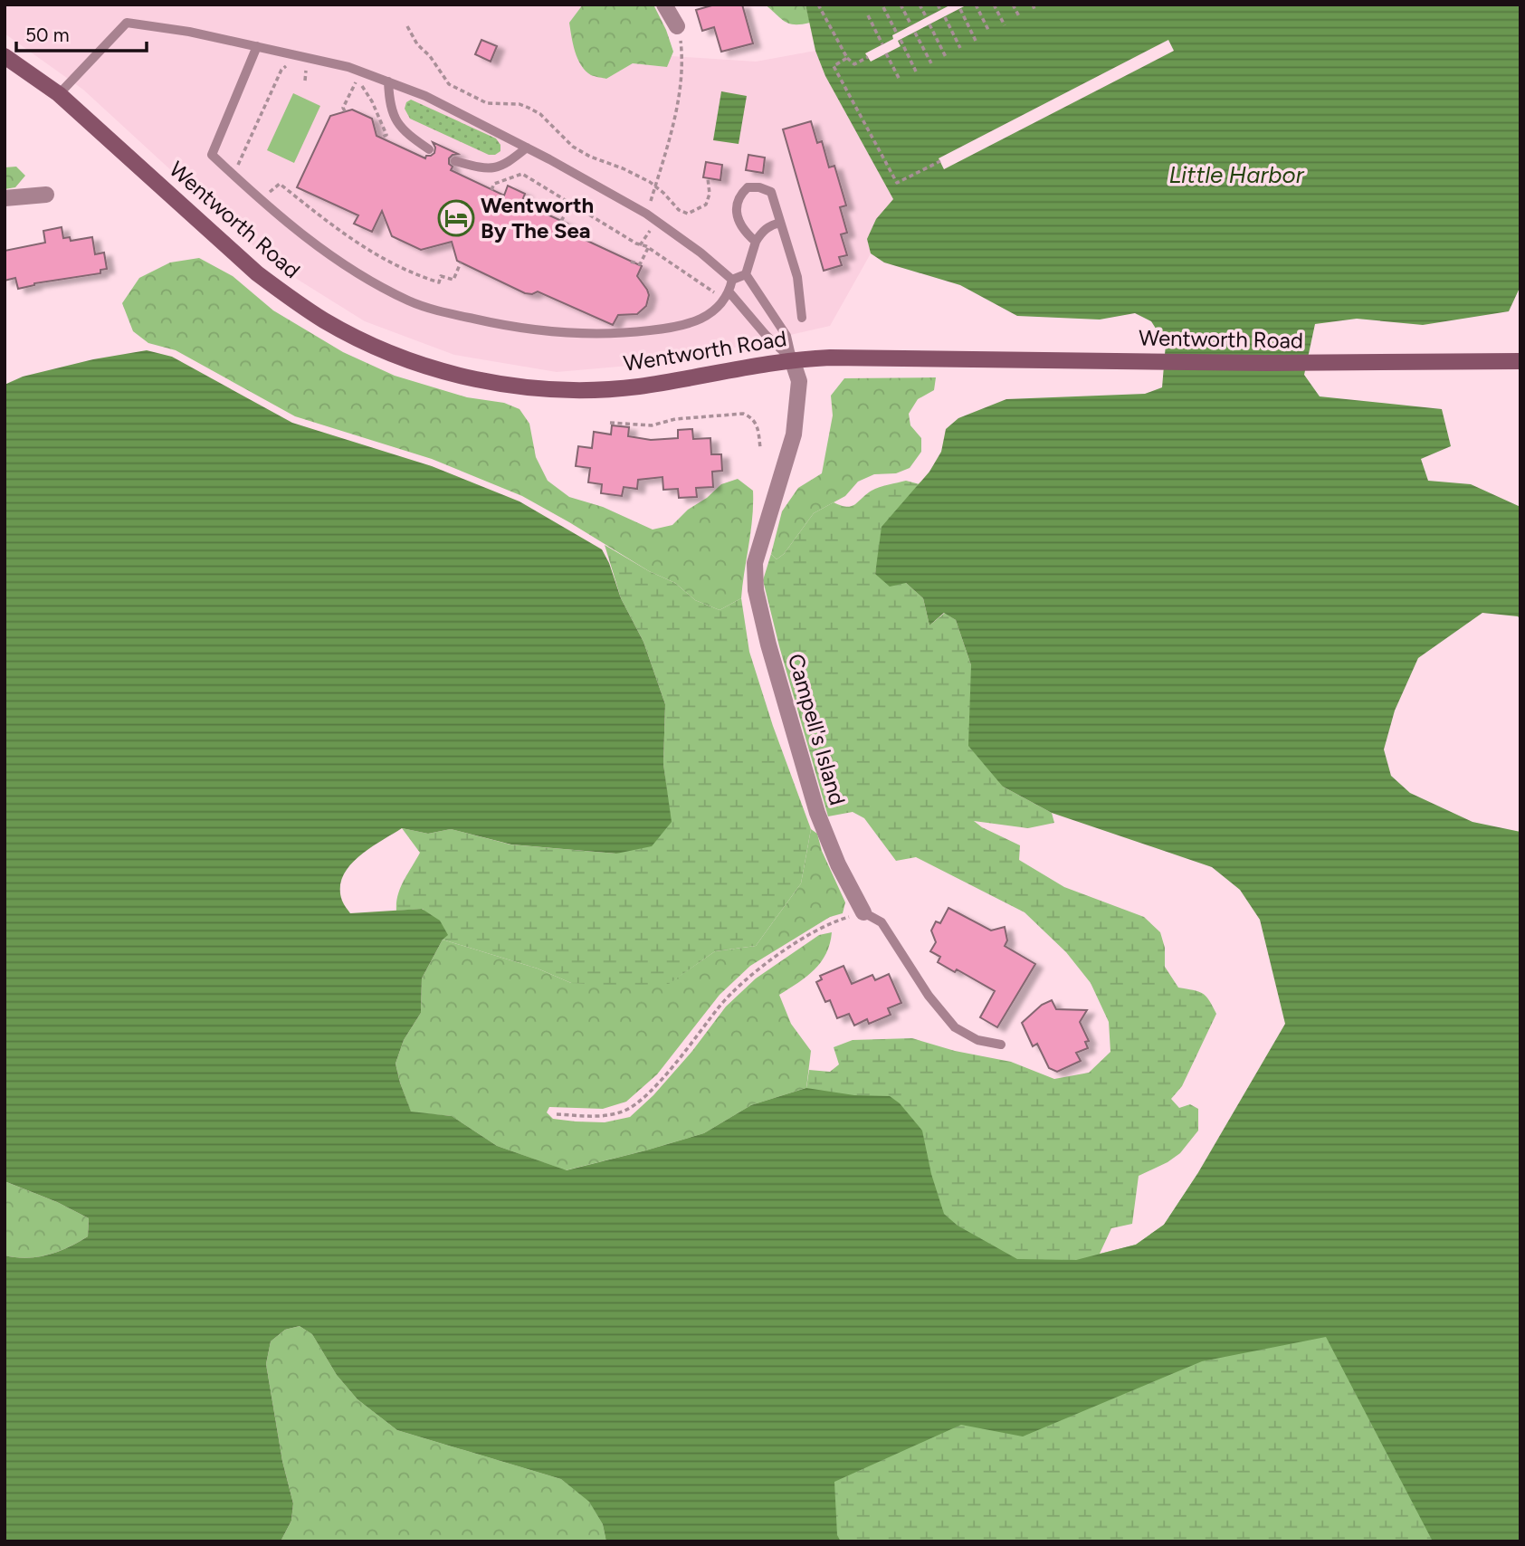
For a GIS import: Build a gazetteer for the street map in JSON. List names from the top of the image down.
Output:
{
  "streets": {
    "main road": ["Wentworth Road"],
    "street": ["Campell's Island"]
  },
  "crossings": [
    ["Wentworth Road", "Campell's Island"]
  ],
  "water": ["Little Harbor"],
  "places": {
    "hotel": ["Wentworth By The Sea"]
  },
  "scale_bar": "50 m"
}
